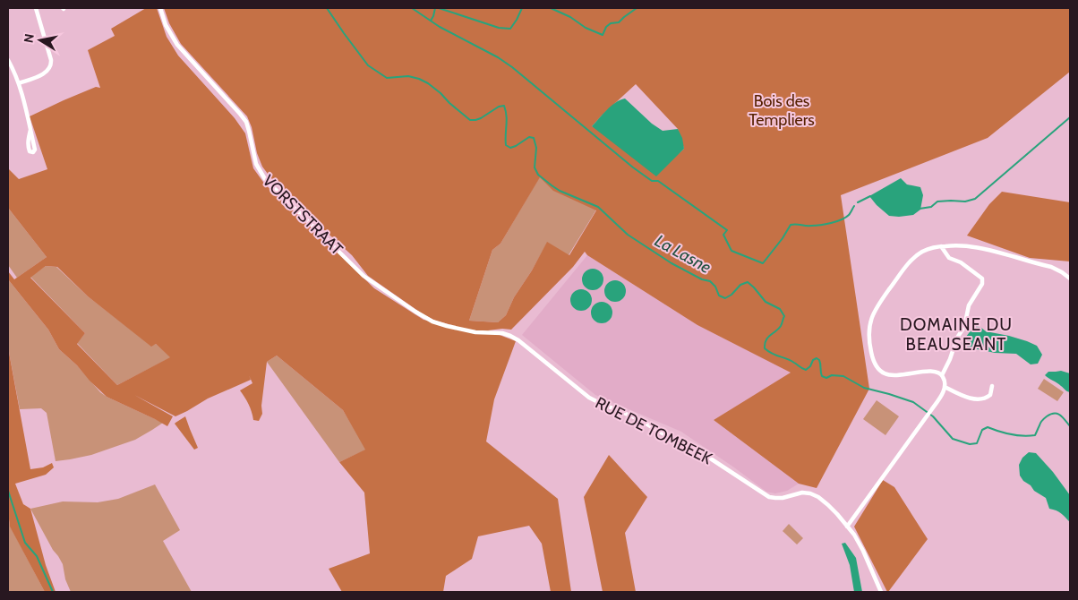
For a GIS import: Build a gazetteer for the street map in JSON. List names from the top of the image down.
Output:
{
  "streets": {
    "street": ["VORSTSTRAAT", "RUE DE TOMBEEK"]
  },
  "crossings": [
    ["VORSTSTRAAT", "RUE DE TOMBEEK"]
  ],
  "districts": ["DOMAINE DU BEAUSEANT"],
  "water": ["La Lasne"],
  "parks": ["Bois des Templiers"],
  "north": "left"
}
